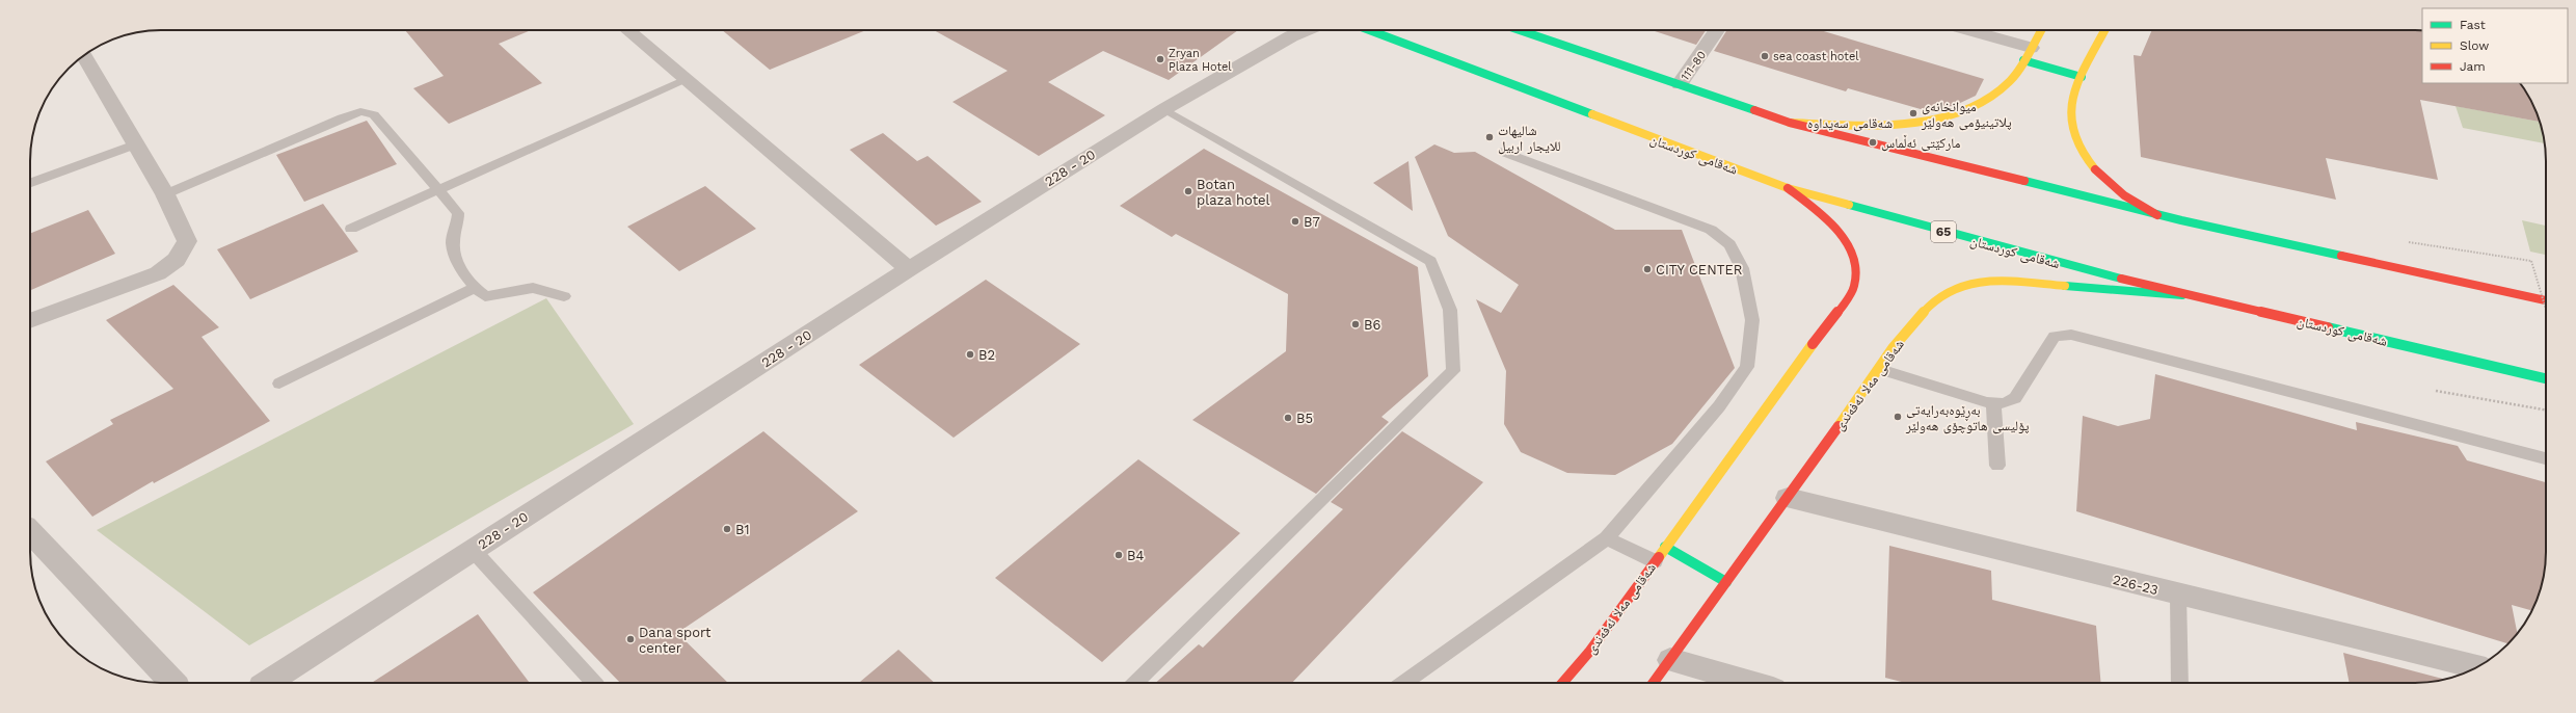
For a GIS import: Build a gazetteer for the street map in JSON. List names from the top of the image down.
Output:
{
  "streets": {
    "main road": [
      "شەقامی سەیداوە",
      "شەقامی کوردستان",
      "65",
      "شەقامی مەلا ئەفەندی"
    ],
    "street": ["111-80", "228 - 20", "226-23"]
  },
  "crossings": [
    ["شەقامی کوردستان", "شەقامی مەلا ئەفەندی"],
    ["شەقامی مەلا ئەفەندی", "226-23"]
  ],
  "places": [
    "sea coast hotel",
    "Zryan Plaza Hotel",
    "میوانخانەی پلاتینیۆمی هەولێر",
    "شاليهات للايجار اربيل",
    "مارکێتی ئەڵماس",
    "Botan plaza hotel",
    "B7",
    "CITY CENTER",
    "B6",
    "B2",
    "بەڕێوەبەرایەتی پۆلیسی هاتوچۆی هەولێر",
    "B5",
    "B1",
    "B4",
    "Dana sport center"
  ],
  "legend": ["Fast", "Slow", "Jam"]
}
